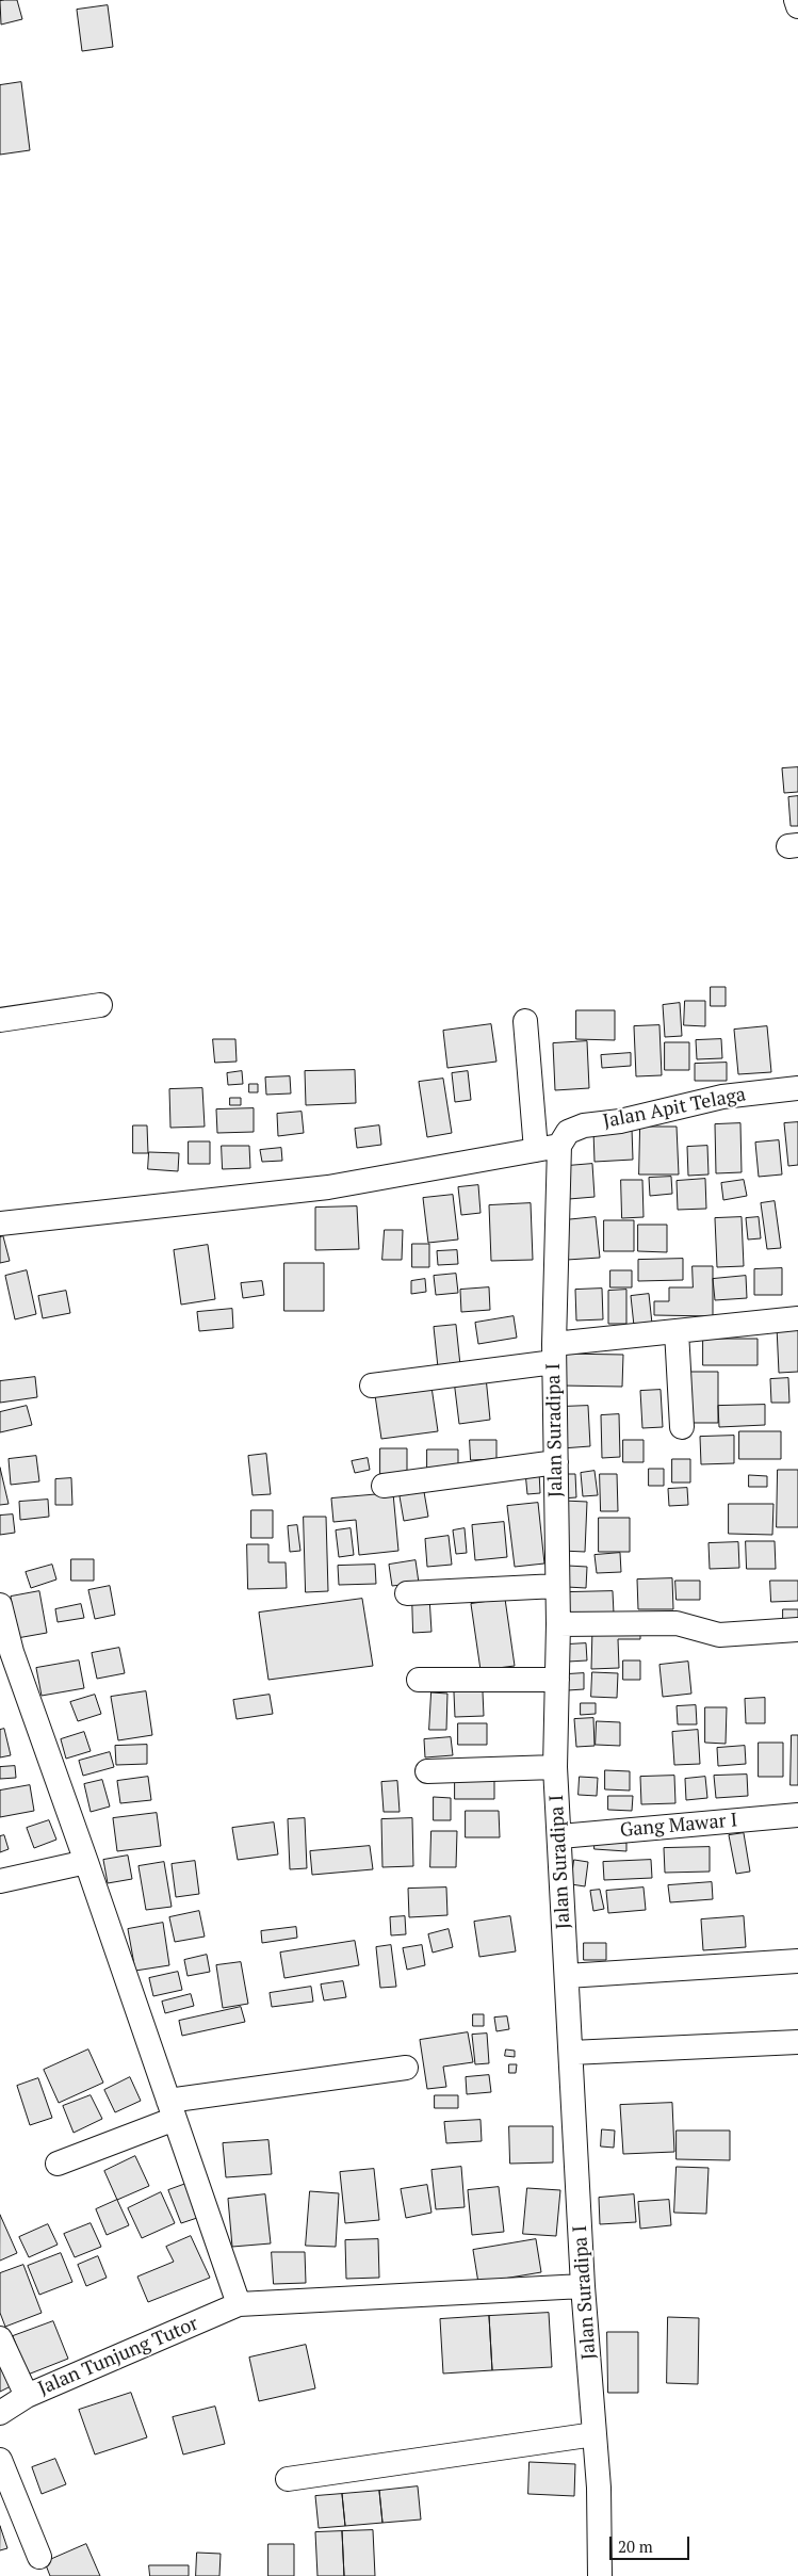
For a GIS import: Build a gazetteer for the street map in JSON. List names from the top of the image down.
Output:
{
  "streets": {
    "street": [
      "Jalan Apit Telaga",
      "Jalan Suradipa I",
      "Gang Mawar I",
      "Jalan Tunjung Tutor"
    ]
  },
  "crossings": [
    ["Jalan Apit Telaga", "Jalan Suradipa I"],
    ["Jalan Suradipa I", "Gang Mawar I"]
  ],
  "scale_bar": "20 m"
}
